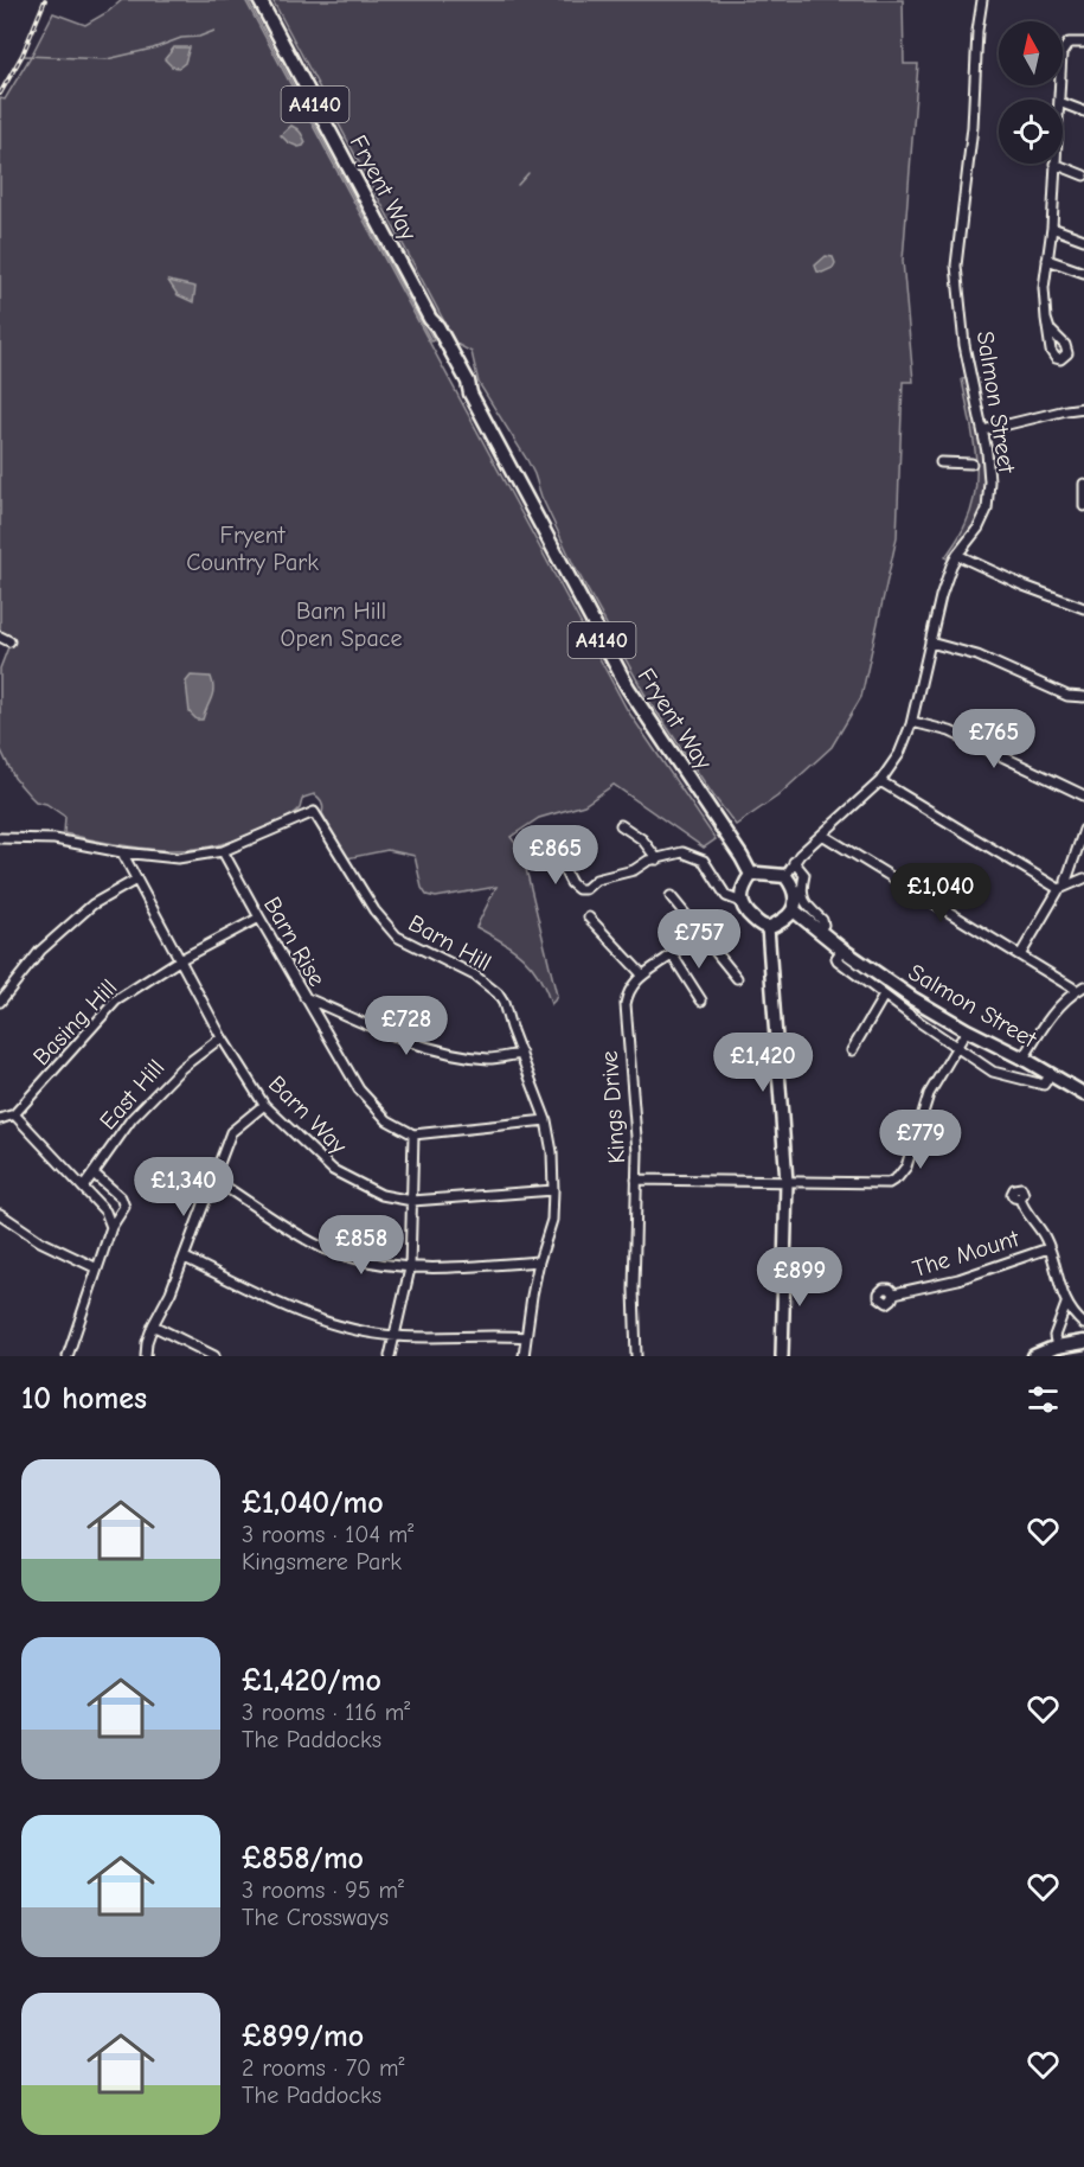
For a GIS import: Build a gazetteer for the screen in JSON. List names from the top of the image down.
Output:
{
  "streets": {
    "main road": ["A4140", "Fryent Way", "Salmon Street"],
    "street": [
      "Barn Rise",
      "Barn Hill",
      "Basing Hill",
      "East Hill",
      "Kings Drive",
      "Barn Way",
      "The Mount"
    ]
  },
  "crossings": [
    ["Fryent Way", "Salmon Street"],
    ["Barn Rise", "Barn Hill"],
    ["Barn Rise", "Basing Hill"],
    ["Barn Hill", "Barn Way"],
    ["Basing Hill", "Barn Way"],
    ["East Hill", "Barn Way"]
  ],
  "parks": ["Fryent Country Park", "Barn Hill Open Space"],
  "north": "top",
  "page": {
    "price": [
      "£765",
      "£865",
      "£1,040",
      "£757",
      "£728",
      "£1,420",
      "£779",
      "£1,340",
      "£858",
      "£899"
    ],
    "heading": "10 homes",
    "list": [
      {
        "name": "£1,040/mo",
        "note": "3 rooms · 104 m² · Kingsmere Park"
      },
      {
        "name": "£1,420/mo",
        "note": "3 rooms · 116 m² · The Paddocks"
      },
      {
        "name": "£858/mo",
        "note": "3 rooms · 95 m² · The Crossways"
      },
      {
        "name": "£899/mo",
        "note": "2 rooms · 70 m² · The Paddocks"
      }
    ]
  }
}
